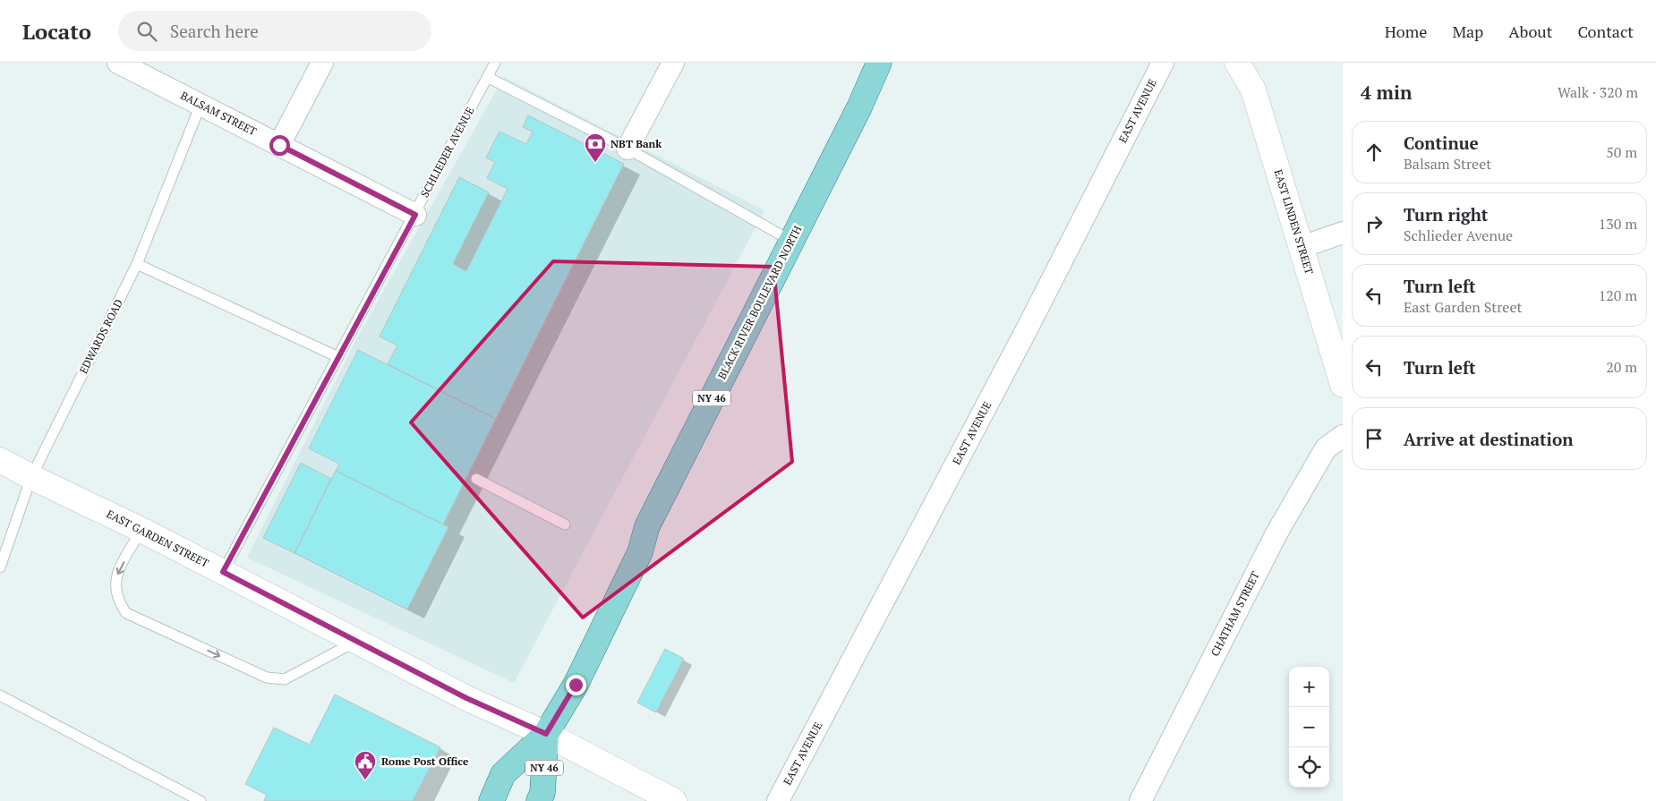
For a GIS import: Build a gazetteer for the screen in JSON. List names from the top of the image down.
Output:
{
  "streets": {
    "main road": ["BLACK RIVER BOULEVARD NORTH", "NY 46"],
    "street": [
      "EAST AVENUE",
      "BALSAM STREET",
      "EAST LINDEN STREET",
      "EAST GARDEN STREET",
      "CHATHAM STREET"
    ],
    "lane": ["SCHLIEDER AVENUE", "EDWARDS ROAD"]
  },
  "crossings": [
    ["BALSAM STREET", "SCHLIEDER AVENUE"],
    ["BALSAM STREET", "EDWARDS ROAD"],
    ["SCHLIEDER AVENUE", "EAST GARDEN STREET"],
    ["BLACK RIVER BOULEVARD NORTH", "EAST GARDEN STREET"],
    ["EDWARDS ROAD", "EAST GARDEN STREET"]
  ],
  "places": {
    "bank": ["NBT Bank"],
    "public building": ["Rome Post Office"]
  },
  "page": {
    "header": "Locato",
    "search": "Search here",
    "nav": [
      "Home",
      "Map",
      "About",
      "Contact"
    ],
    "heading": ["4 min", "Walk · 320 m"],
    "list": [
      ["Continue", "Balsam Street", "50 m"],
      ["Turn right", "Schlieder Avenue", "130 m"],
      ["Turn left", "East Garden Street", "120 m"],
      ["Turn left", "20 m"],
      "Arrive at destination"
    ],
    "map_buttons": ["+", "−"]
  }
}
